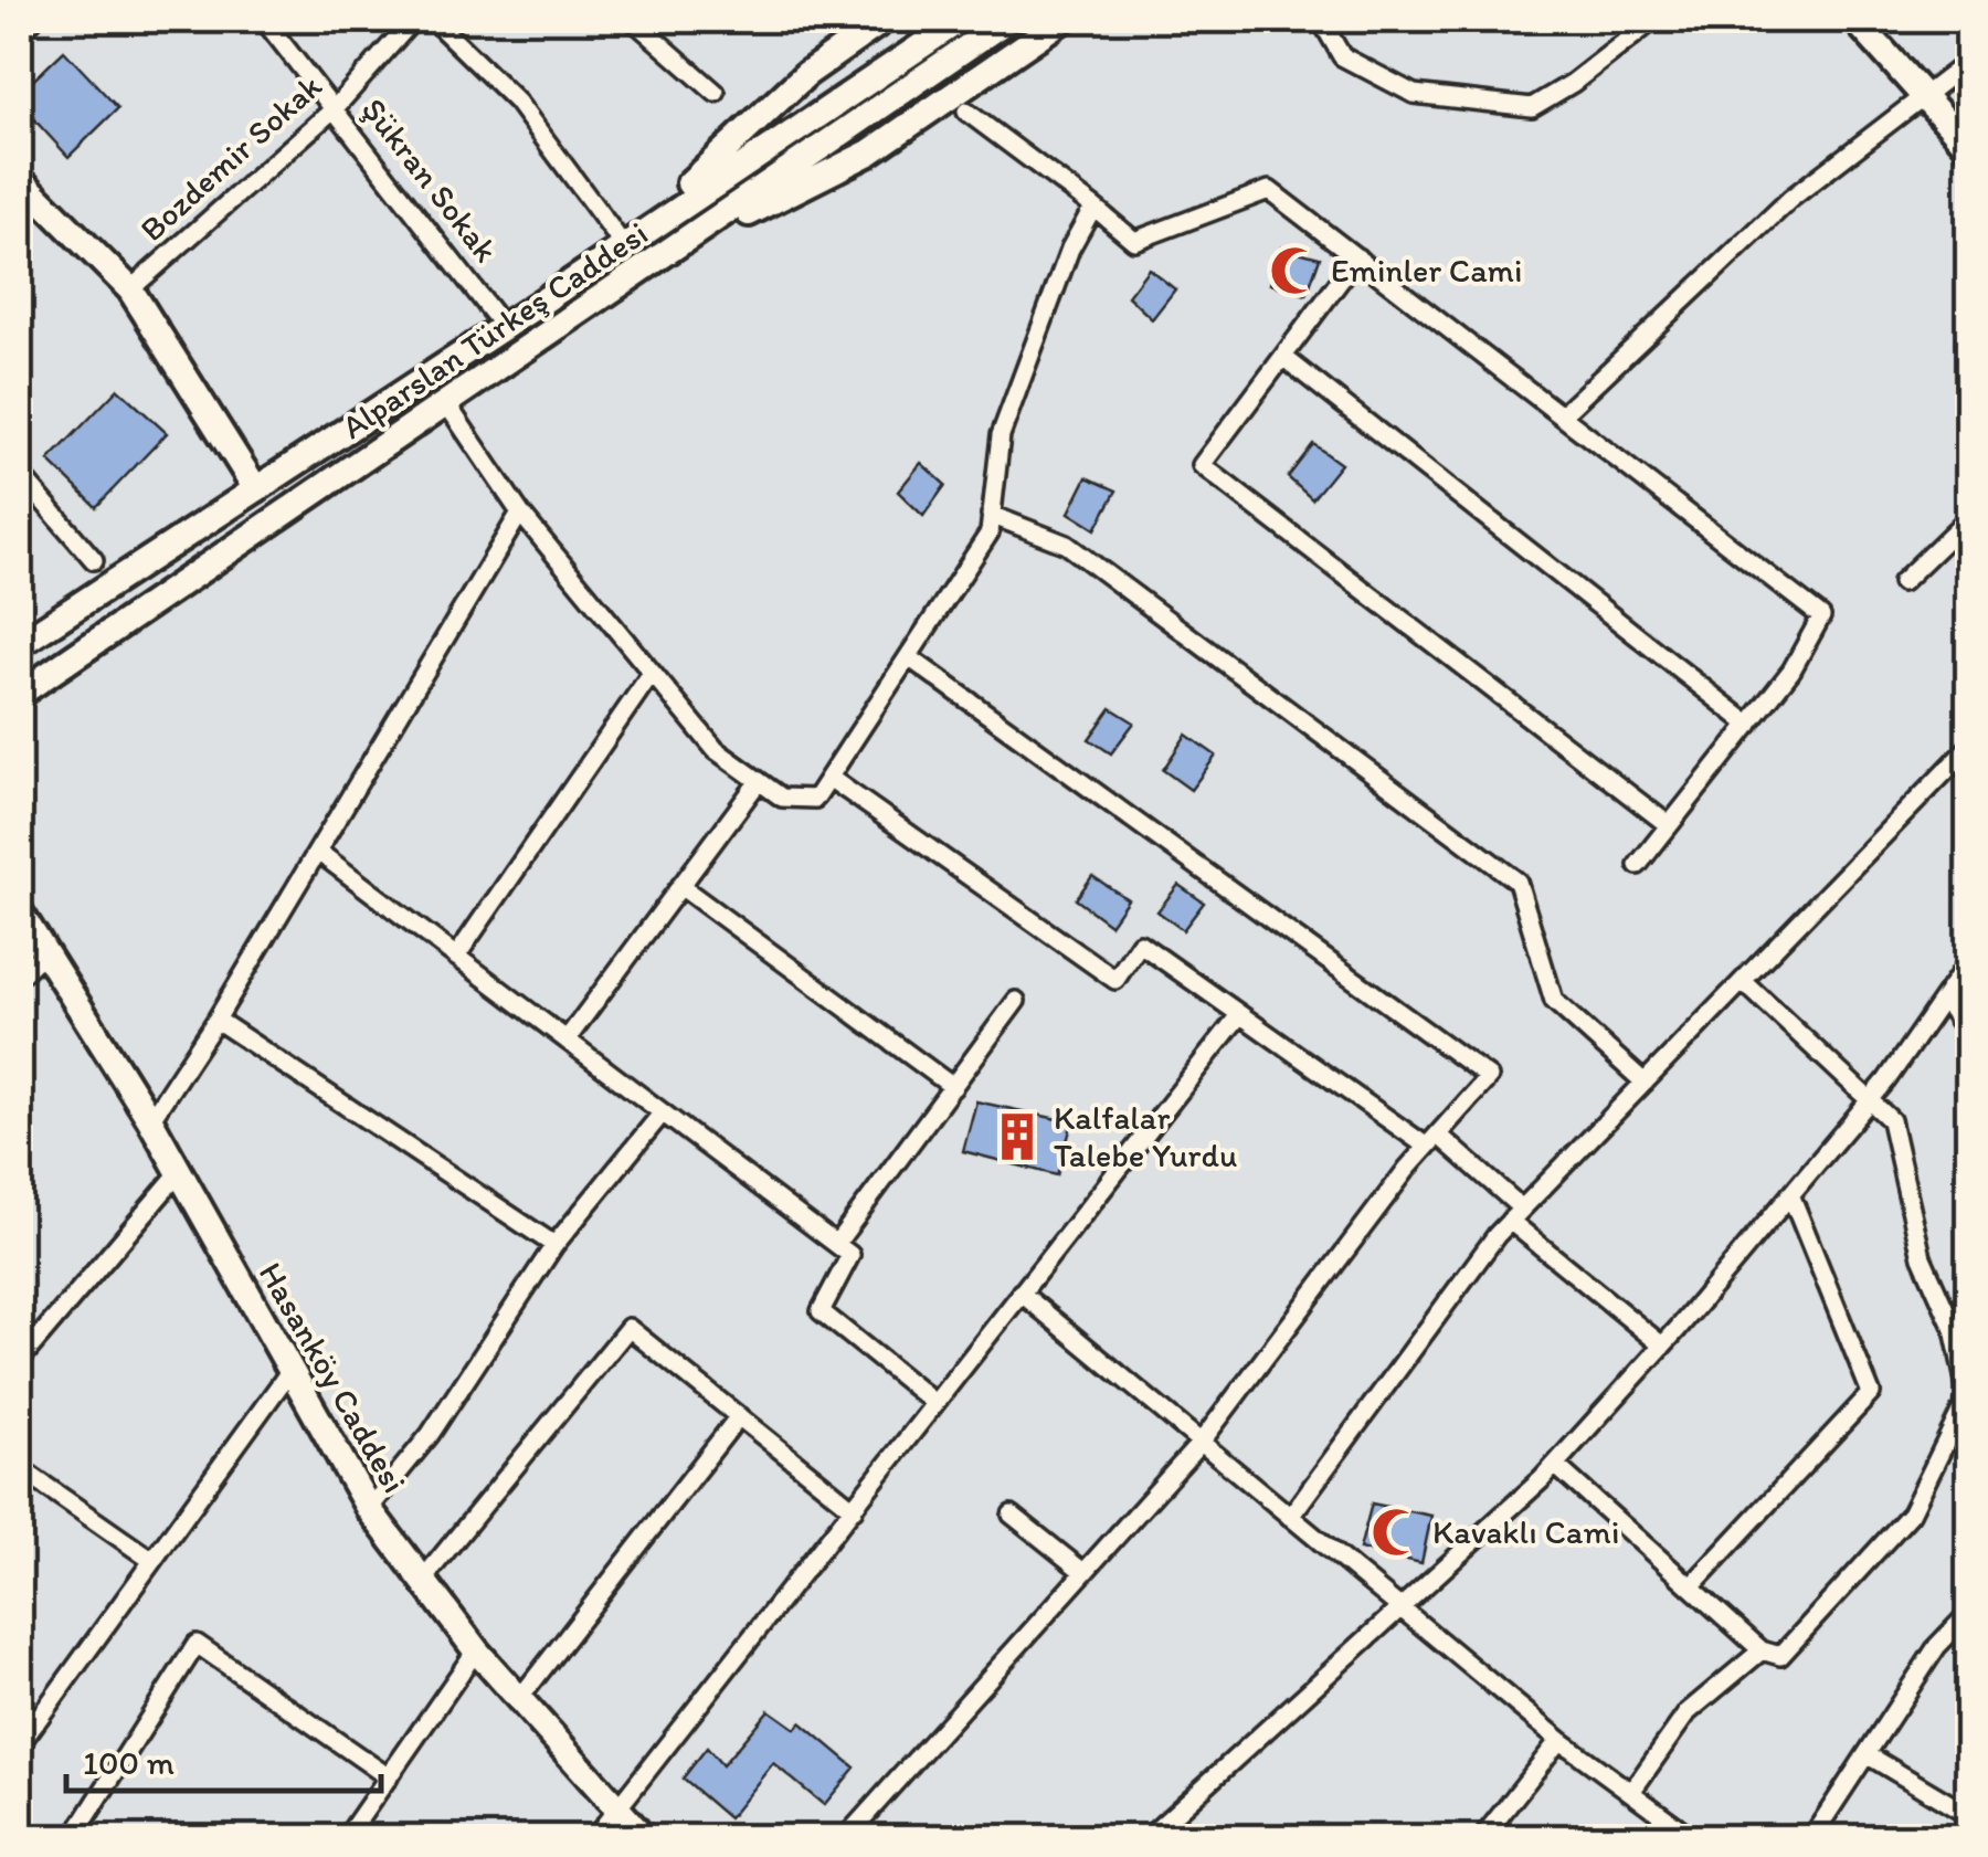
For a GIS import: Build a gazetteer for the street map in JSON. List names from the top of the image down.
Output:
{
  "streets": {
    "main road": ["Alparslan Türkeş Caddesi", "Hasanköy Caddesi"],
    "street": ["Bozdemir Sokak", "Şükran Sokak"]
  },
  "crossings": [
    ["Bozdemir Sokak", "Şükran Sokak"],
    ["Şükran Sokak", "Alparslan Türkeş Caddesi"]
  ],
  "places": {
    "mosque": ["Eminler Cami", "Kavaklı Cami"],
    "building": ["Kalfalar Talebe Yurdu"]
  },
  "scale_bar": "100 m"
}
